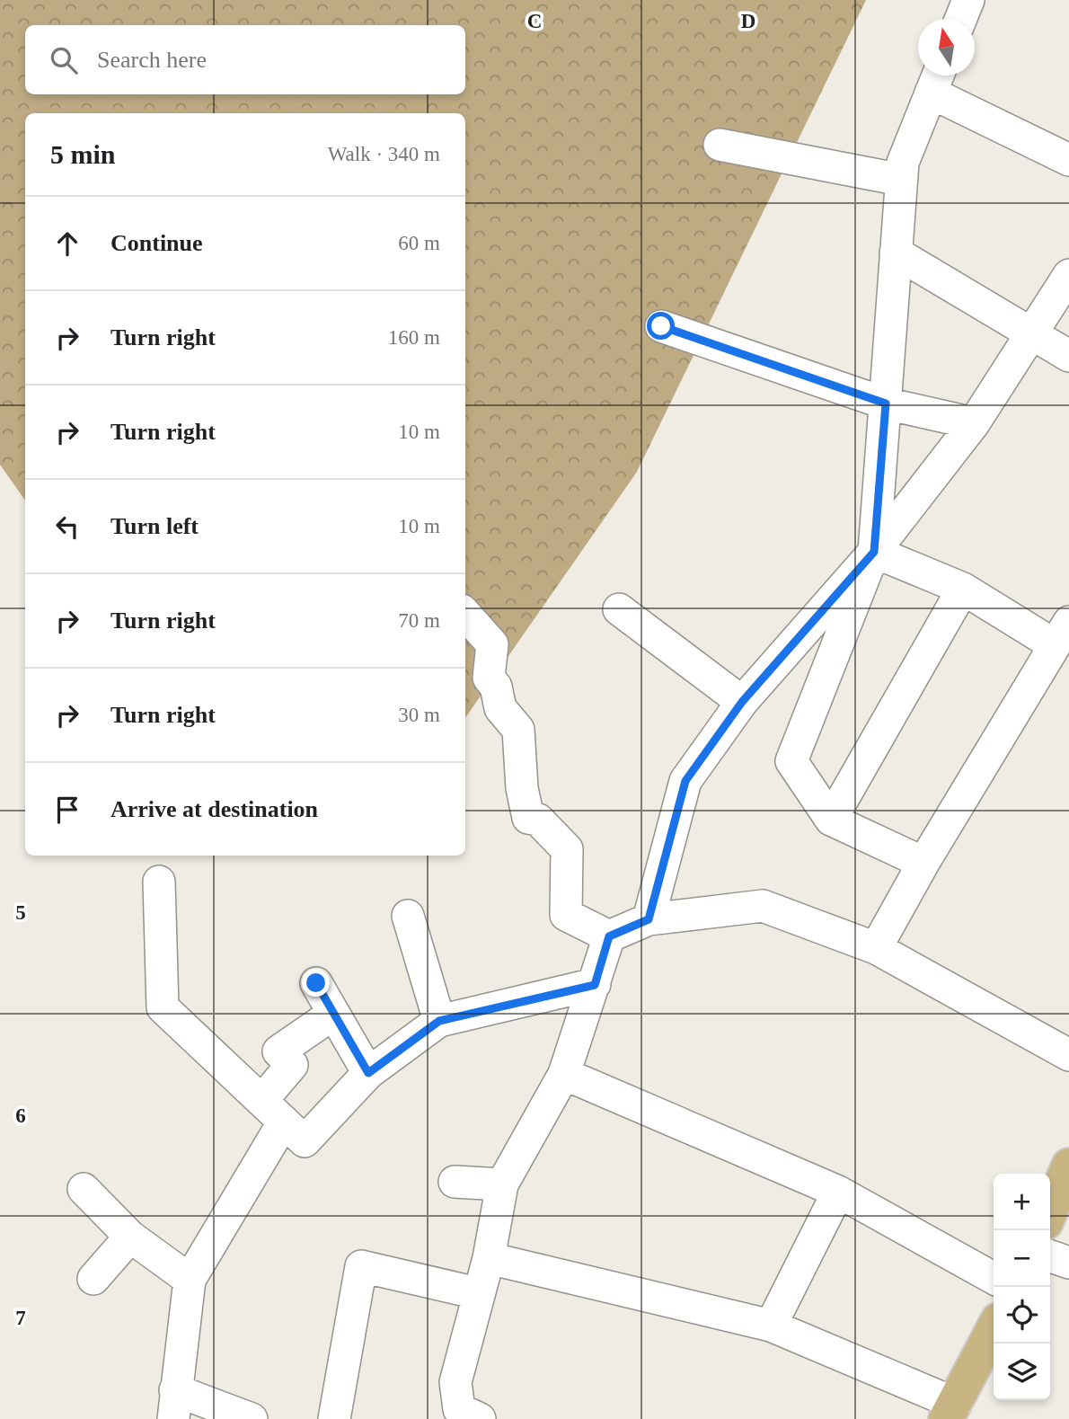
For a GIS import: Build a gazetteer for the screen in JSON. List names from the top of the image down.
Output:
{
  "north": "top",
  "page": {
    "search": "Search here",
    "heading": ["5 min", "Walk · 340 m"],
    "list": [
      ["Continue", "60 m"],
      ["Turn right", "160 m"],
      ["Turn right", "10 m"],
      ["Turn left", "10 m"],
      ["Turn right", "70 m"],
      ["Turn right", "30 m"],
      "Arrive at destination"
    ],
    "map_buttons": ["+", "−"]
  },
  "grid": {
    "columns": ["C", "D"],
    "rows": ["5", "6", "7"]
  }
}
